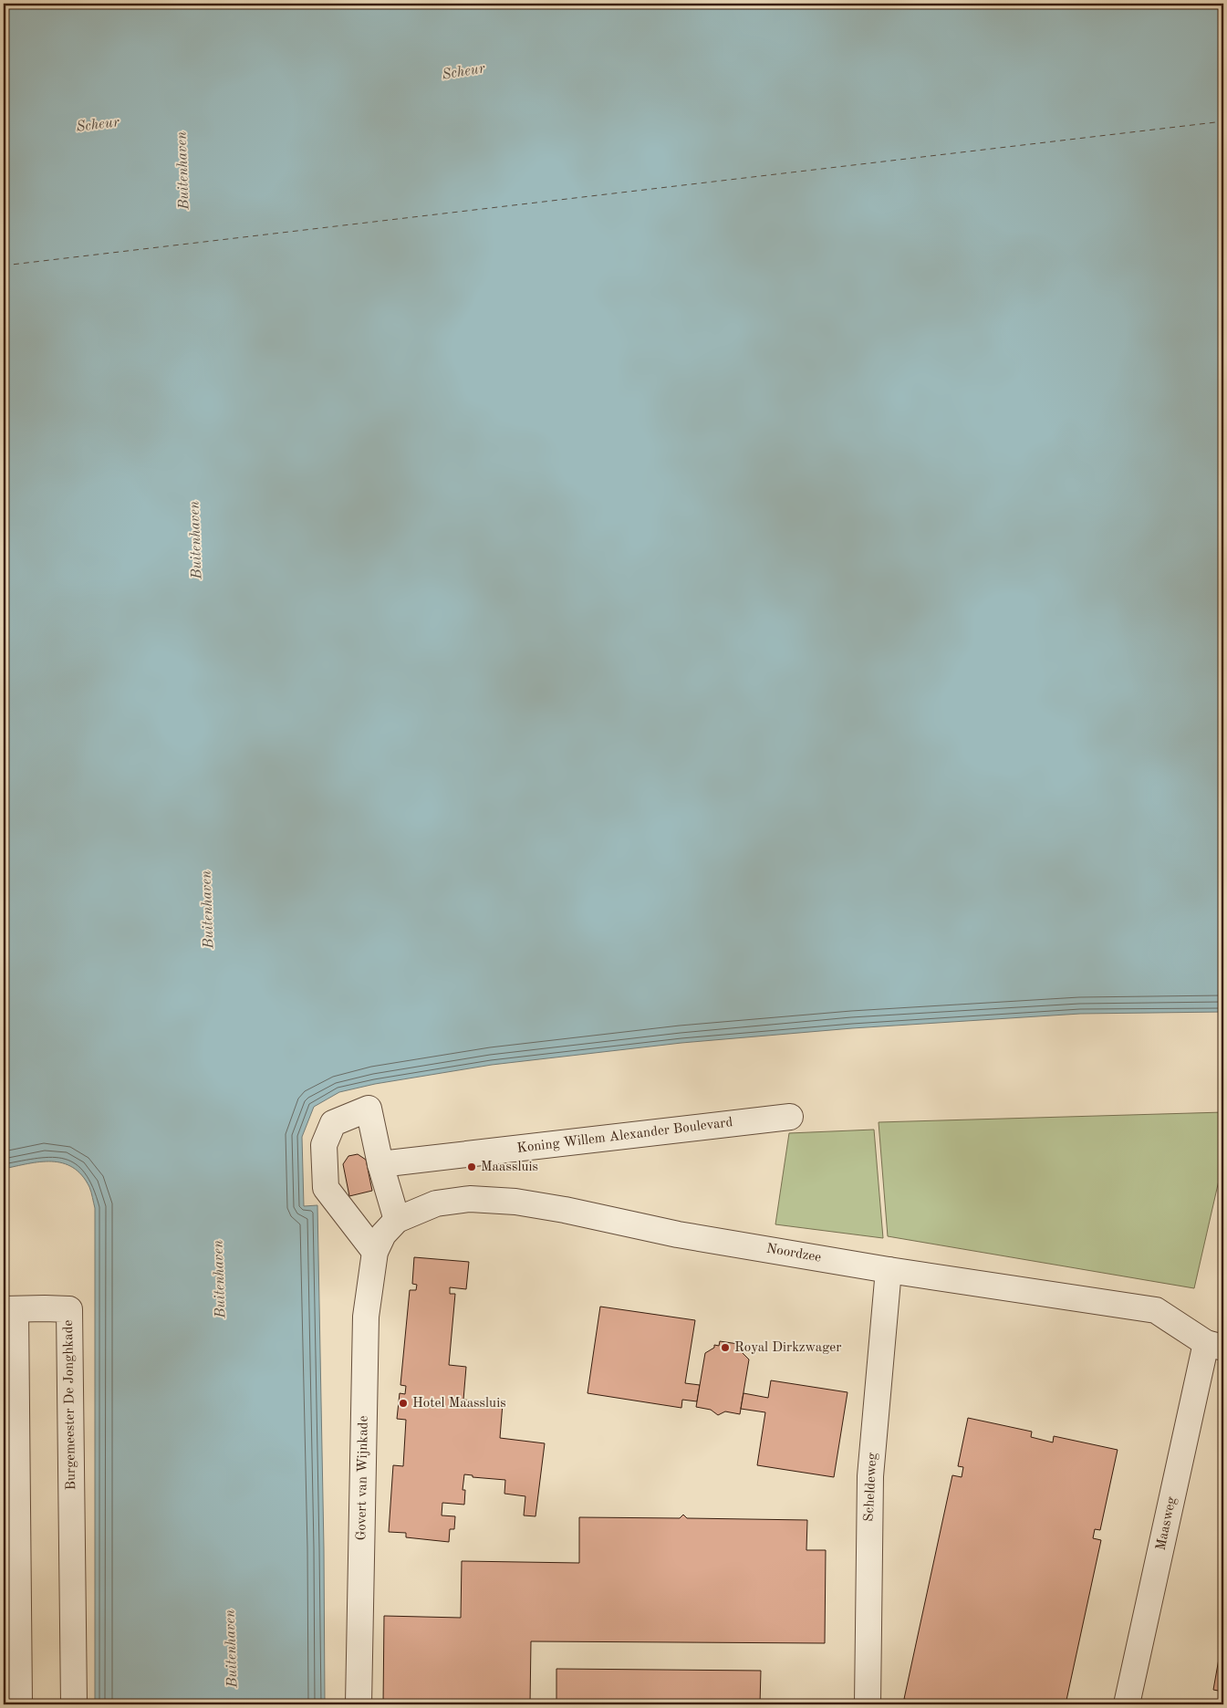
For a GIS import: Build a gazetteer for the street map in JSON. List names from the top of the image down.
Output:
{
  "streets": {
    "street": [
      "Koning Willem Alexander Boulevard",
      "Noordzee",
      "Burgemeester De Jonghkade",
      "Govert van Wijnkade",
      "Scheldeweg",
      "Maasweg"
    ]
  },
  "crossings": [
    ["Noordzee", "Govert van Wijnkade"],
    ["Noordzee", "Scheldeweg"],
    ["Noordzee", "Maasweg"]
  ],
  "water": ["Scheur", "Buitenhaven"],
  "places": ["Maassluis", "Royal Dirkzwager", "Hotel Maassluis"]
}
